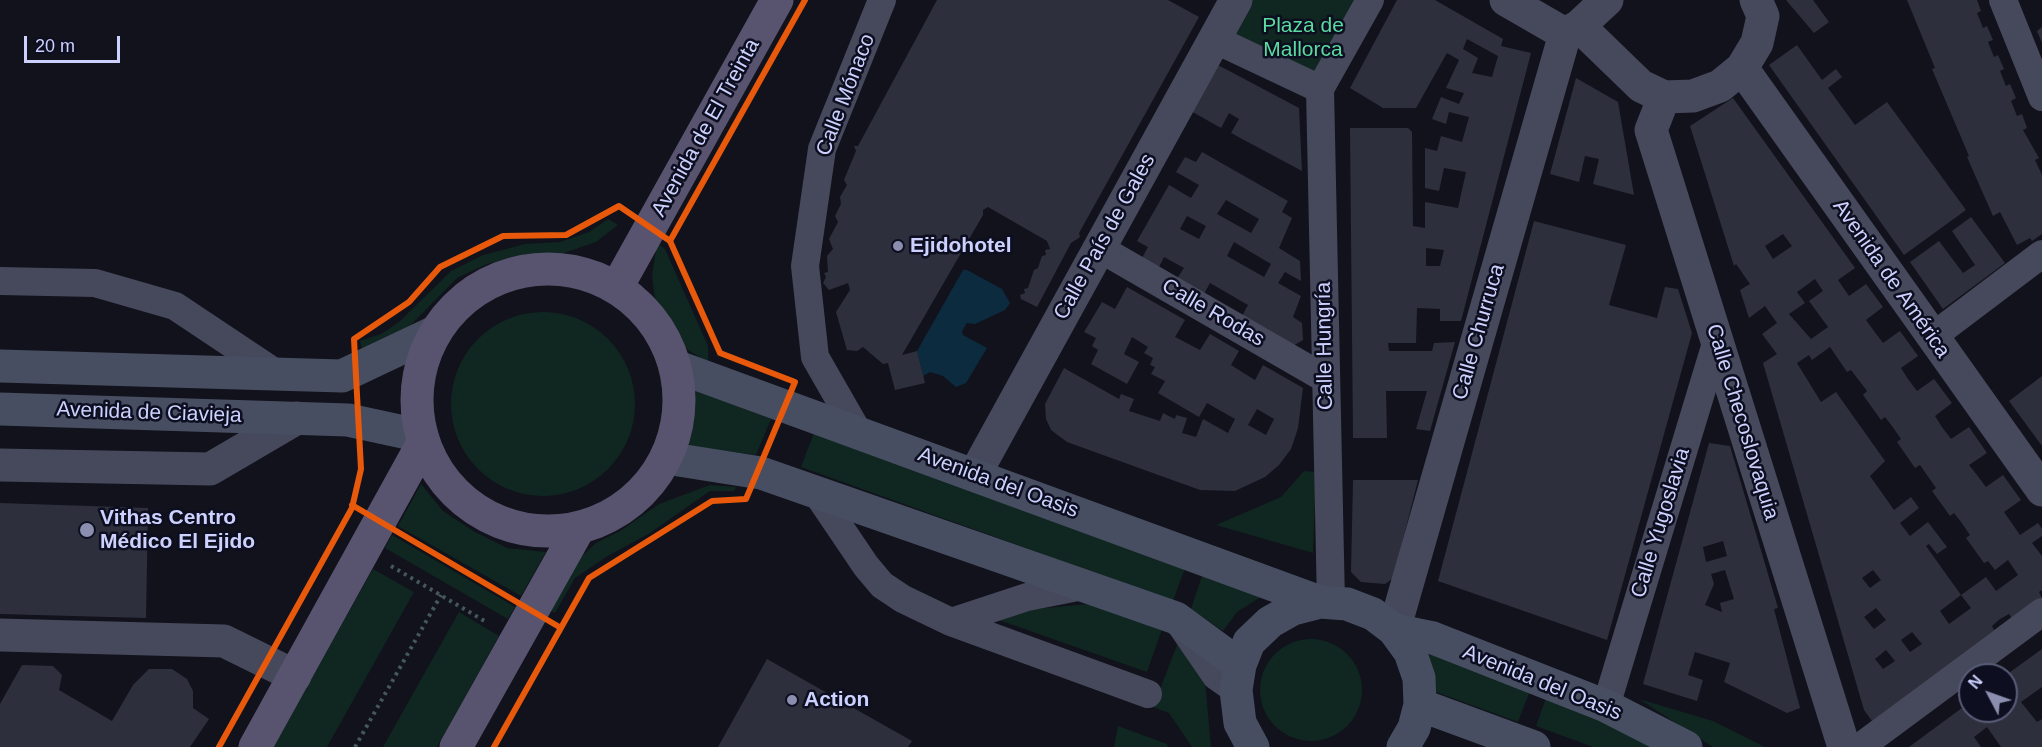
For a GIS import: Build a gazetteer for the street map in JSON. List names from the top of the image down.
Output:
{
  "streets": {
    "main road": ["Avenida de El Treinta", "Avenida de Ciavieja", "Avenida del Oasis"],
    "street": [
      "Calle Mónaco",
      "Calle País de Gales",
      "Avenida de América",
      "Calle Rodas",
      "Calle Churruca",
      "Calle Hungría",
      "Calle Checoslovaquia",
      "Calle Yugoslavia"
    ]
  },
  "crossings": [
    ["Calle Mónaco", "Avenida del Oasis"],
    ["Calle País de Gales", "Calle Rodas"],
    ["Calle País de Gales", "Avenida del Oasis"],
    ["Calle Rodas", "Calle Hungría"],
    ["Calle Churruca", "Avenida del Oasis"],
    ["Calle Hungría", "Avenida del Oasis"],
    ["Calle Checoslovaquia", "Calle Yugoslavia"],
    ["Avenida del Oasis", "Calle Yugoslavia"]
  ],
  "parks": ["Plaza de Mallorca"],
  "places": ["Ejidohotel", "Vithas Centro Médico El Ejido", "Action"],
  "scale_bar": "20 m",
  "north": "top left"
}
